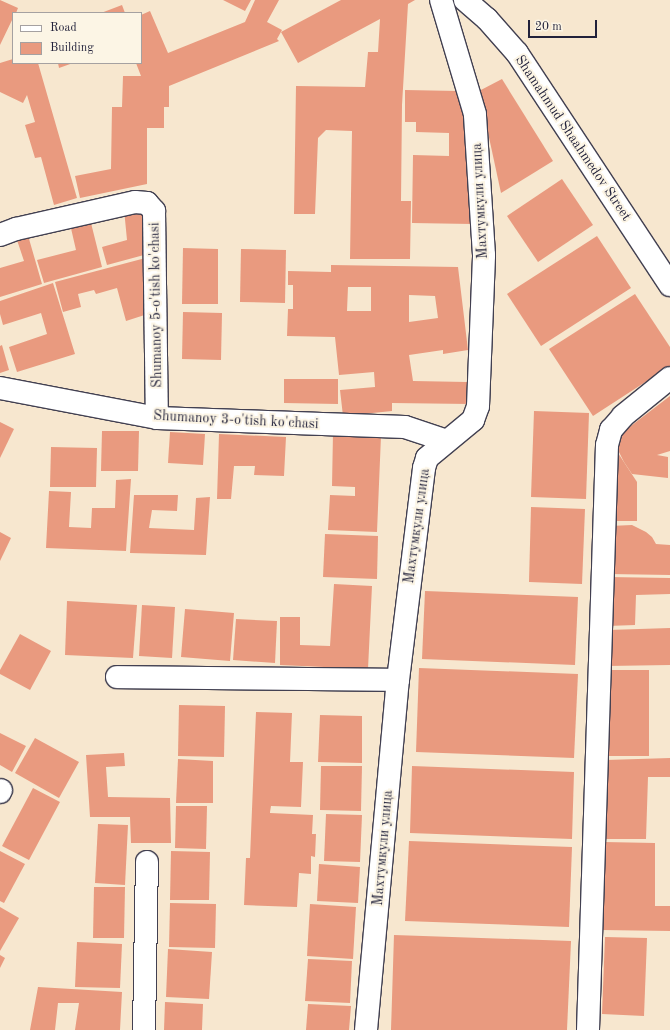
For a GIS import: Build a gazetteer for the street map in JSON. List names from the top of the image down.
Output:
{
  "streets": {
    "street": [
      "Shamahmud Shaahmedov Street",
      "Махтумкули улица",
      "Shumanoy 5-o'tish ko'chasi",
      "Shumanoy 3-o'tish ko'chasi"
    ]
  },
  "crossings": [
    ["Махтумкули улица", "Shumanoy 3-o'tish ko'chasi"],
    ["Shumanoy 5-o'tish ko'chasi", "Shumanoy 3-o'tish ko'chasi"]
  ],
  "legend": ["Road", "Building"],
  "scale_bar": "20 m"
}
